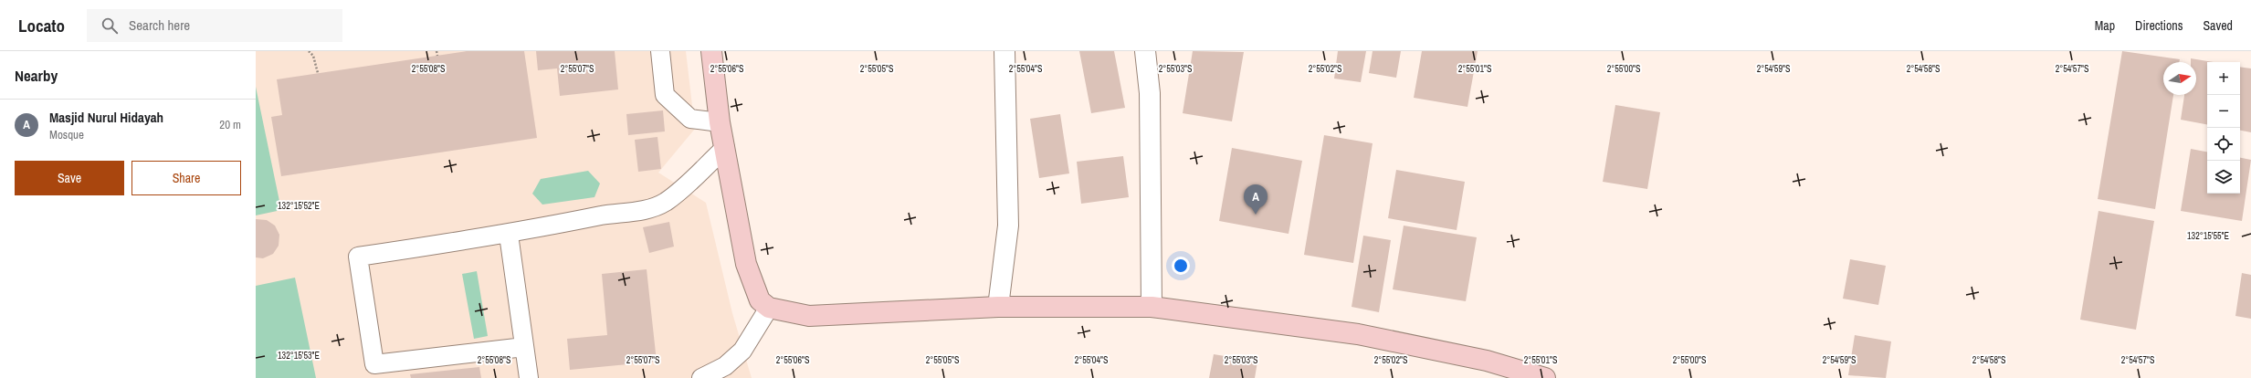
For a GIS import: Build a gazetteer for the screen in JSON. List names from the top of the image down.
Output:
{
  "north": "right",
  "page": {
    "header": "Locato",
    "search": "Search here",
    "nav": ["Map", "Directions", "Saved"],
    "heading": "Nearby",
    "map_buttons": ["+", "−"],
    "list": [
      {
        "mark": "A",
        "name": "Masjid Nurul Hidayah",
        "note": "Mosque",
        "value": "20 m"
      }
    ],
    "buttons": ["Save", "Share"],
    "pins": "A"
  },
  "coordinates": [
    "2°55'08\"S",
    "2°55'07\"S",
    "2°55'06\"S",
    "2°55'05\"S",
    "2°55'04\"S",
    "2°55'03\"S",
    "2°55'02\"S",
    "2°55'01\"S",
    "2°55'00\"S",
    "2°54'59\"S",
    "2°54'58\"S",
    "2°54'57\"S",
    "132°15'52\"E",
    "132°15'55\"E",
    "132°15'53\"E"
  ]
}
